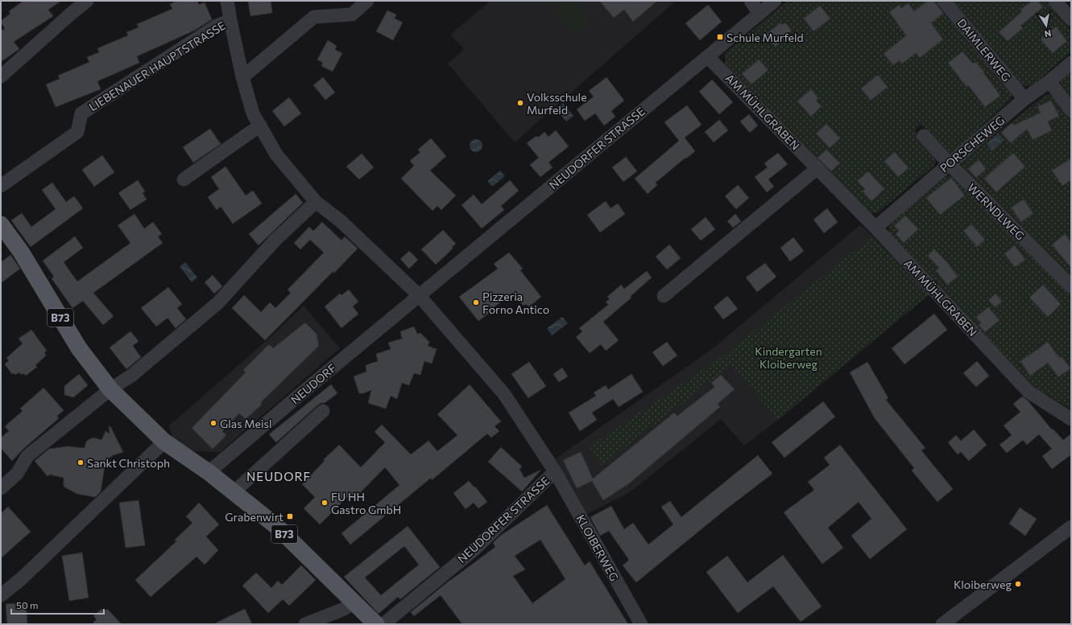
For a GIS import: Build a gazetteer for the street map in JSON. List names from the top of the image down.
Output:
{
  "streets": {
    "main road": ["B73"],
    "street": [
      "DAIMLERWEG",
      "LIEBENAUER HAUPTSTRASSE",
      "AM MÜHLGRABEN",
      "PORSCHEWEG",
      "NEUDORFER STRASSE",
      "WERNDLWEG",
      "NEUDORF",
      "KLOIBERWEG"
    ]
  },
  "crossings": [
    ["DAIMLERWEG", "PORSCHEWEG"],
    ["AM MÜHLGRABEN", "PORSCHEWEG"],
    ["AM MÜHLGRABEN", "NEUDORFER STRASSE"],
    ["PORSCHEWEG", "WERNDLWEG"],
    ["NEUDORFER STRASSE", "NEUDORF"],
    ["NEUDORFER STRASSE", "KLOIBERWEG"],
    ["B73", "NEUDORF"]
  ],
  "districts": ["NEUDORF"],
  "parks": ["Kindergarten Kloiberweg"],
  "places": {
    "transit": ["Schule Murfeld", "Grabenwirt"],
    "other": [
      "Volksschule Murfeld",
      "Pizzeria Forno Antico",
      "Glas Meisl",
      "Sankt Christoph",
      "FU HH Gastro GmbH",
      "Kloiberweg"
    ]
  },
  "scale_bar": "50 m",
  "north": "bottom"
}
